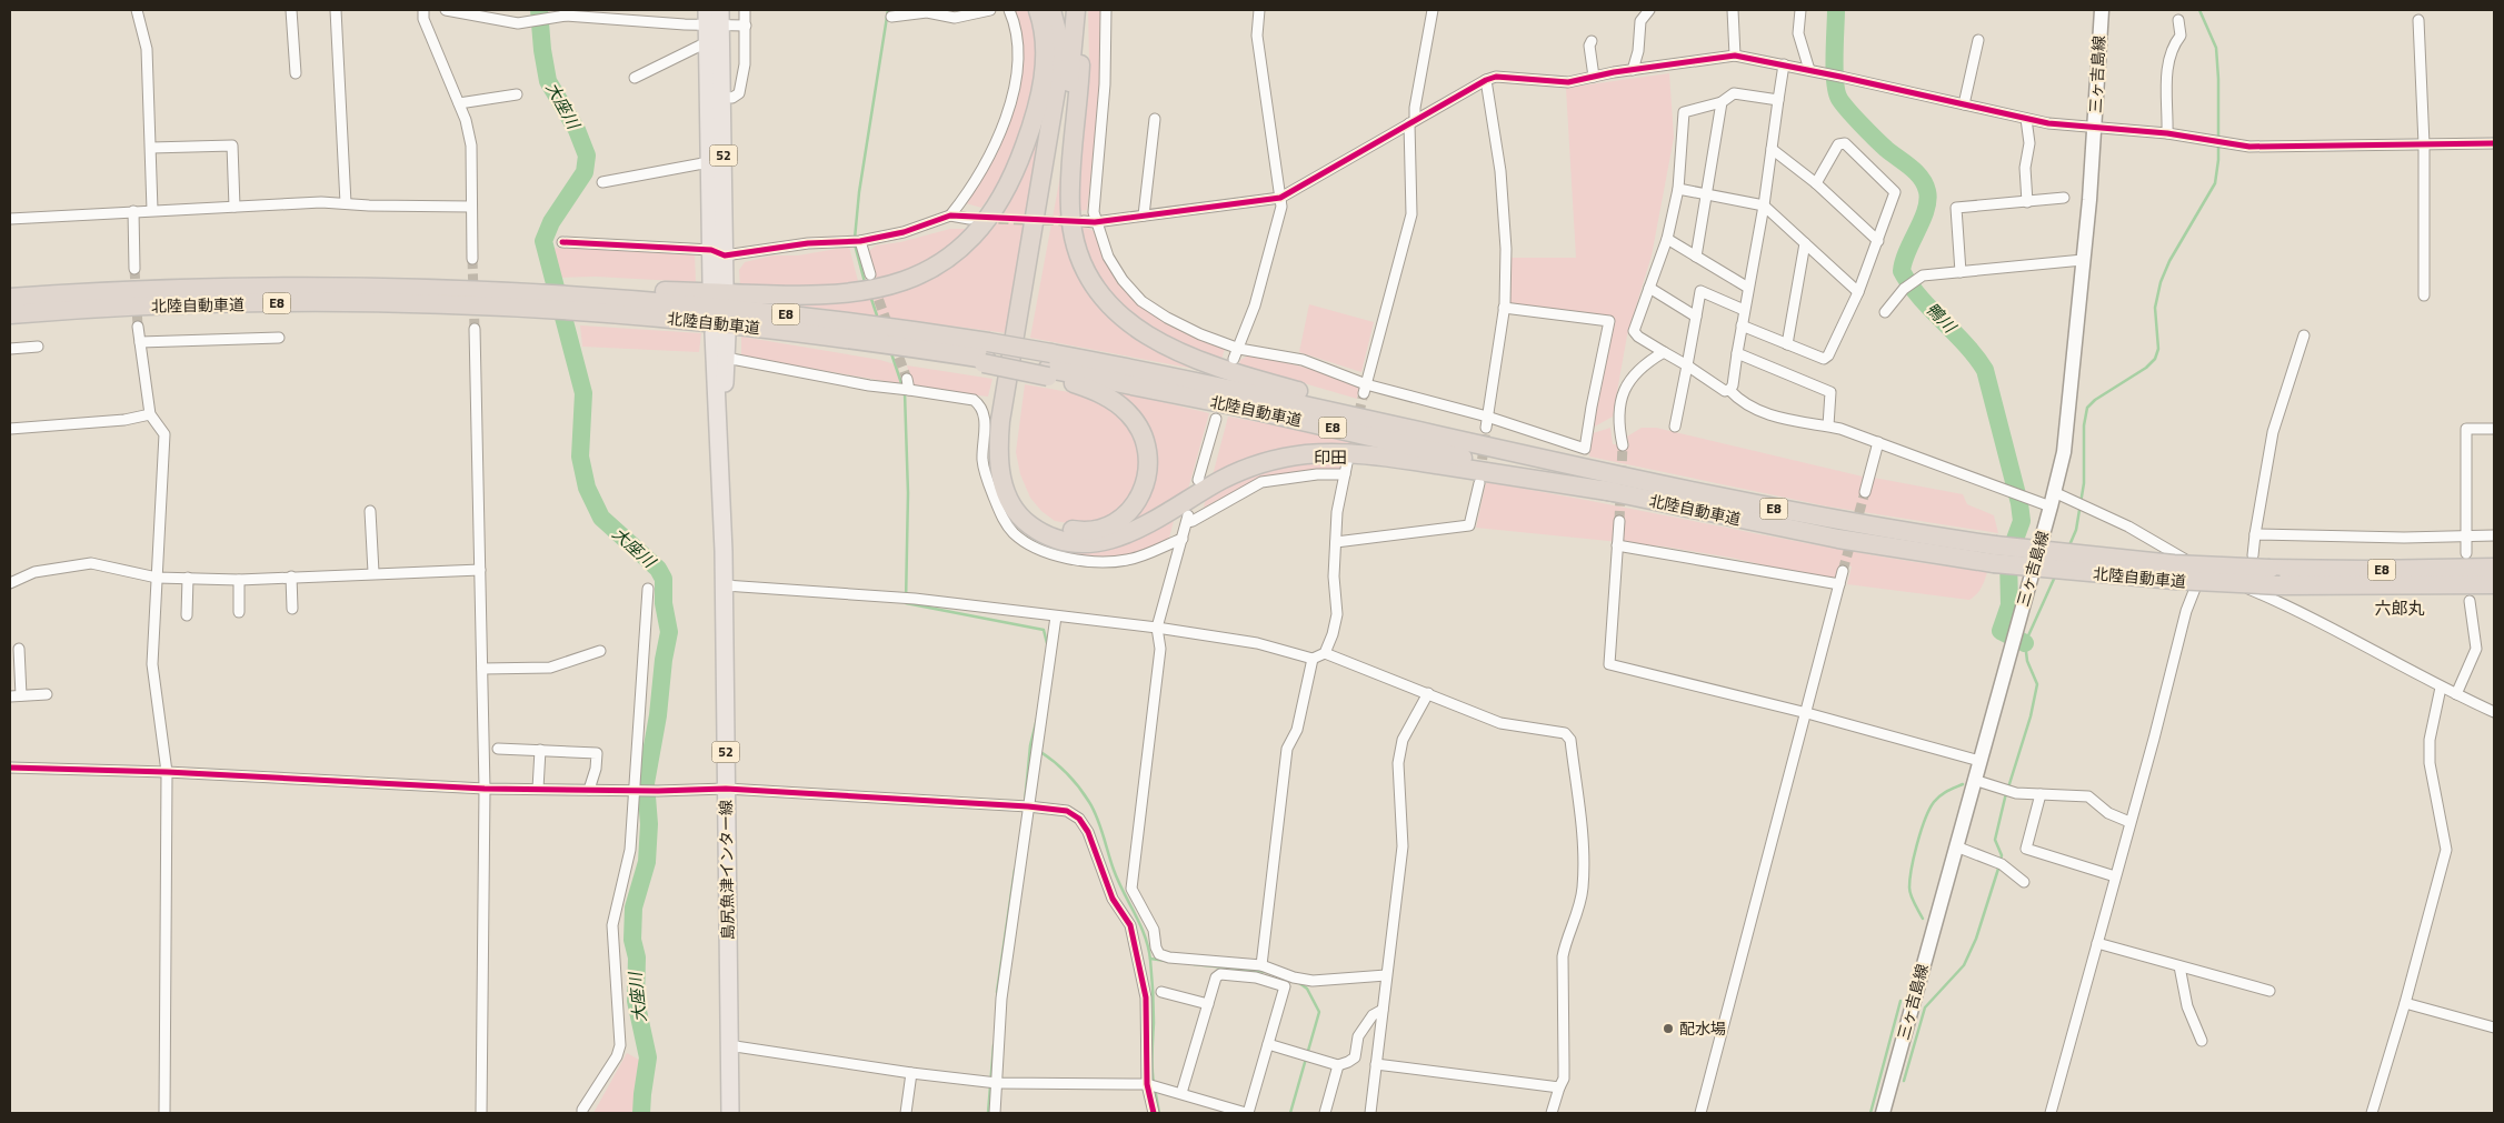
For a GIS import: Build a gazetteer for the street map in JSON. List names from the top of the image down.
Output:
{
  "streets": {
    "highway": ["E8", "北陸自動車道"],
    "main road": ["三ヶ吉島線", "52", "島尻魚津インター線"]
  },
  "districts": ["印田", "六郎丸"],
  "water": ["大座川", "鴨川"],
  "places": ["配水場"]
}
